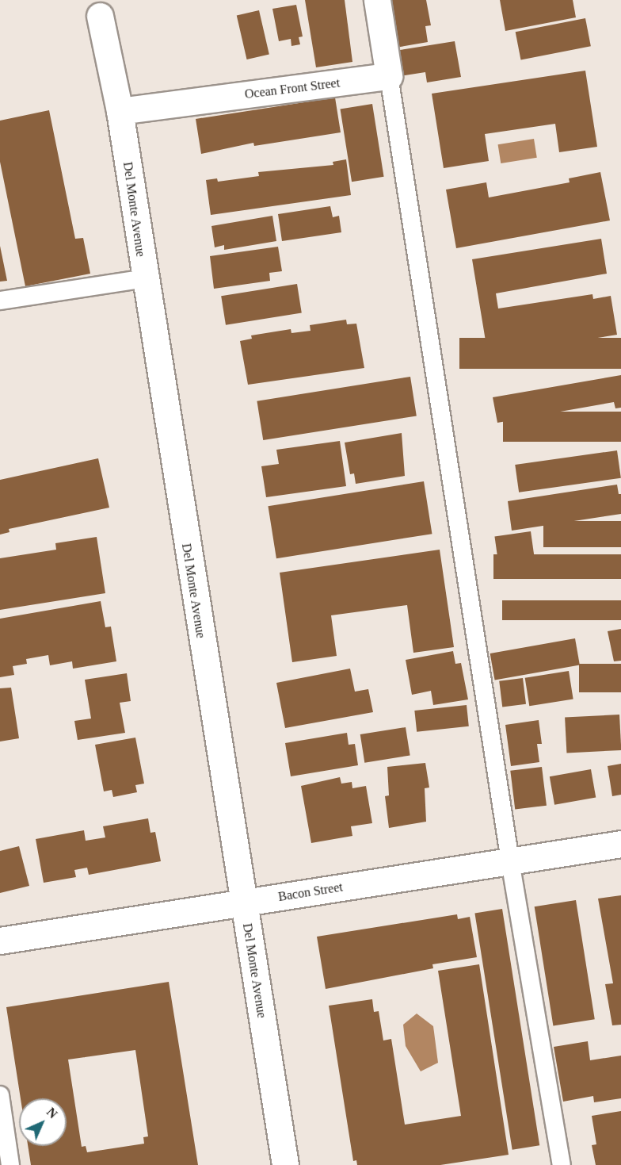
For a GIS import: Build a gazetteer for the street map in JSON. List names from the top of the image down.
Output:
{
  "streets": {
    "street": ["Ocean Front Street", "Del Monte Avenue", "Bacon Street"]
  },
  "crossings": [
    ["Ocean Front Street", "Del Monte Avenue"],
    ["Del Monte Avenue", "Bacon Street"]
  ],
  "north": "top right"
}
